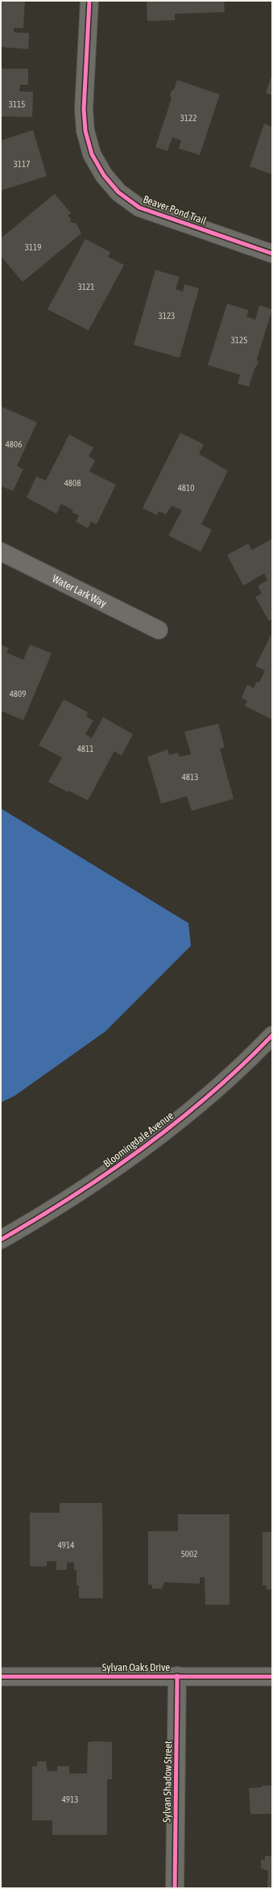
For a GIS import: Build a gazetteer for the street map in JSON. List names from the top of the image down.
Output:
{
  "streets": {
    "street": [
      "Beaver Pond Trail",
      "Water Lark Way",
      "Bloomingdale Avenue",
      "Sylvan Oaks Drive",
      "Sylvan Shadow Street"
    ]
  },
  "crossings": [
    ["Sylvan Oaks Drive", "Sylvan Shadow Street"]
  ],
  "house_numbers": [
    "3115",
    "3122",
    "3117",
    "3119",
    "3121",
    "3123",
    "3125",
    "4806",
    "4808",
    "4810",
    "4809",
    "4811",
    "4813",
    "4914",
    "5002",
    "4913"
  ]
}
